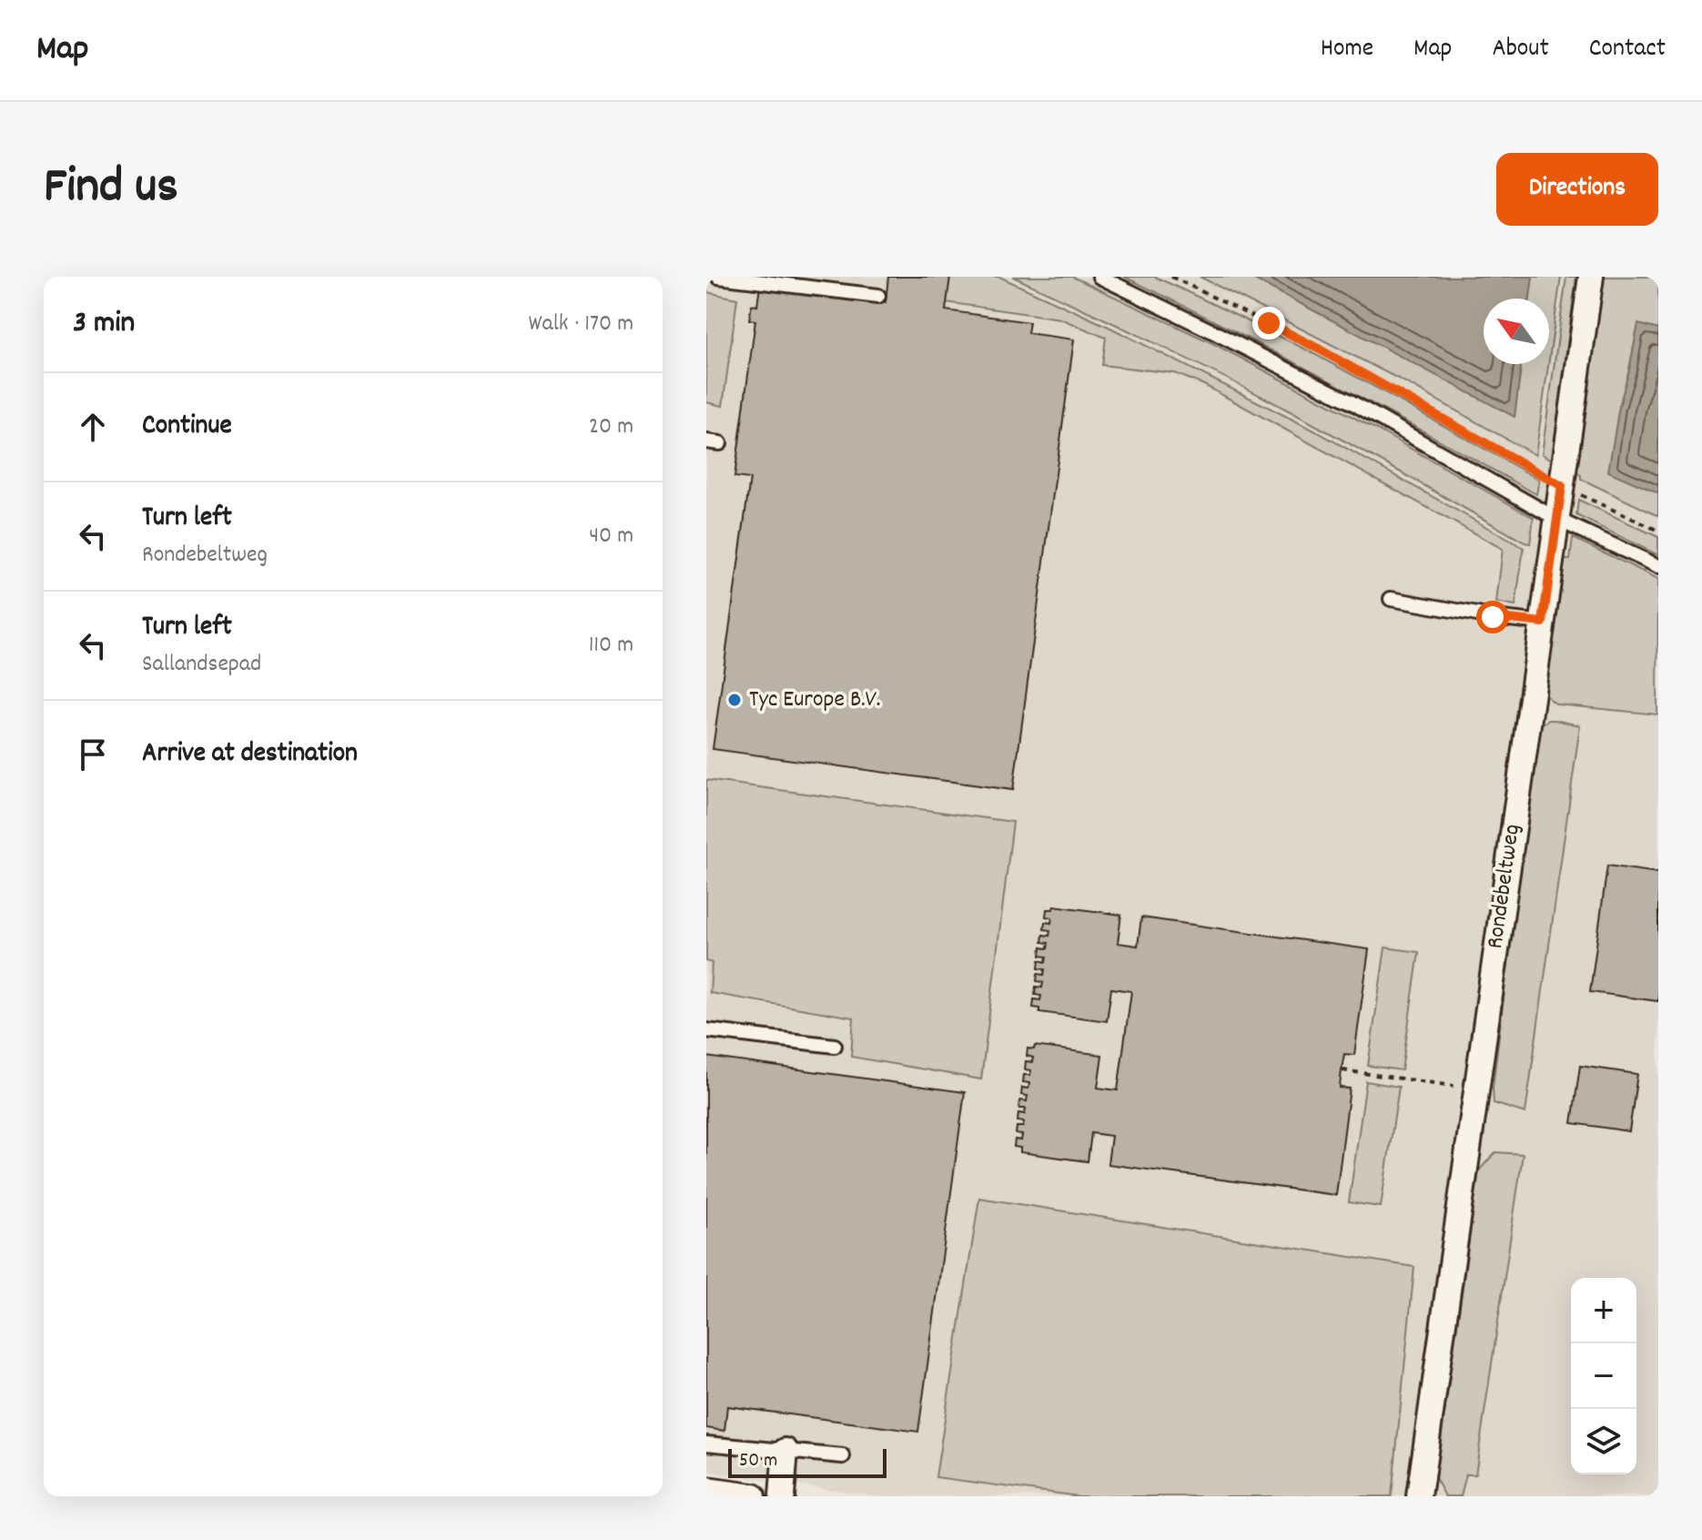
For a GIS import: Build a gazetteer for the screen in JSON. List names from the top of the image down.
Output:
{
  "streets": {
    "street": ["Rondebeltweg"]
  },
  "places": ["Tyc Europe B.V."],
  "scale_bar": "50 m",
  "north": "top left",
  "page": {
    "header": "Map",
    "nav": [
      "Home",
      "Map",
      "About",
      "Contact"
    ],
    "title": "Find us",
    "buttons": "Directions",
    "heading": ["3 min", "Walk · 170 m"],
    "list": [
      ["Continue", "20 m"],
      ["Turn left", "Rondebeltweg", "40 m"],
      ["Turn left", "Sallandsepad", "110 m"],
      "Arrive at destination"
    ],
    "map_buttons": ["+", "−"],
    "scale": "50 m"
  }
}
